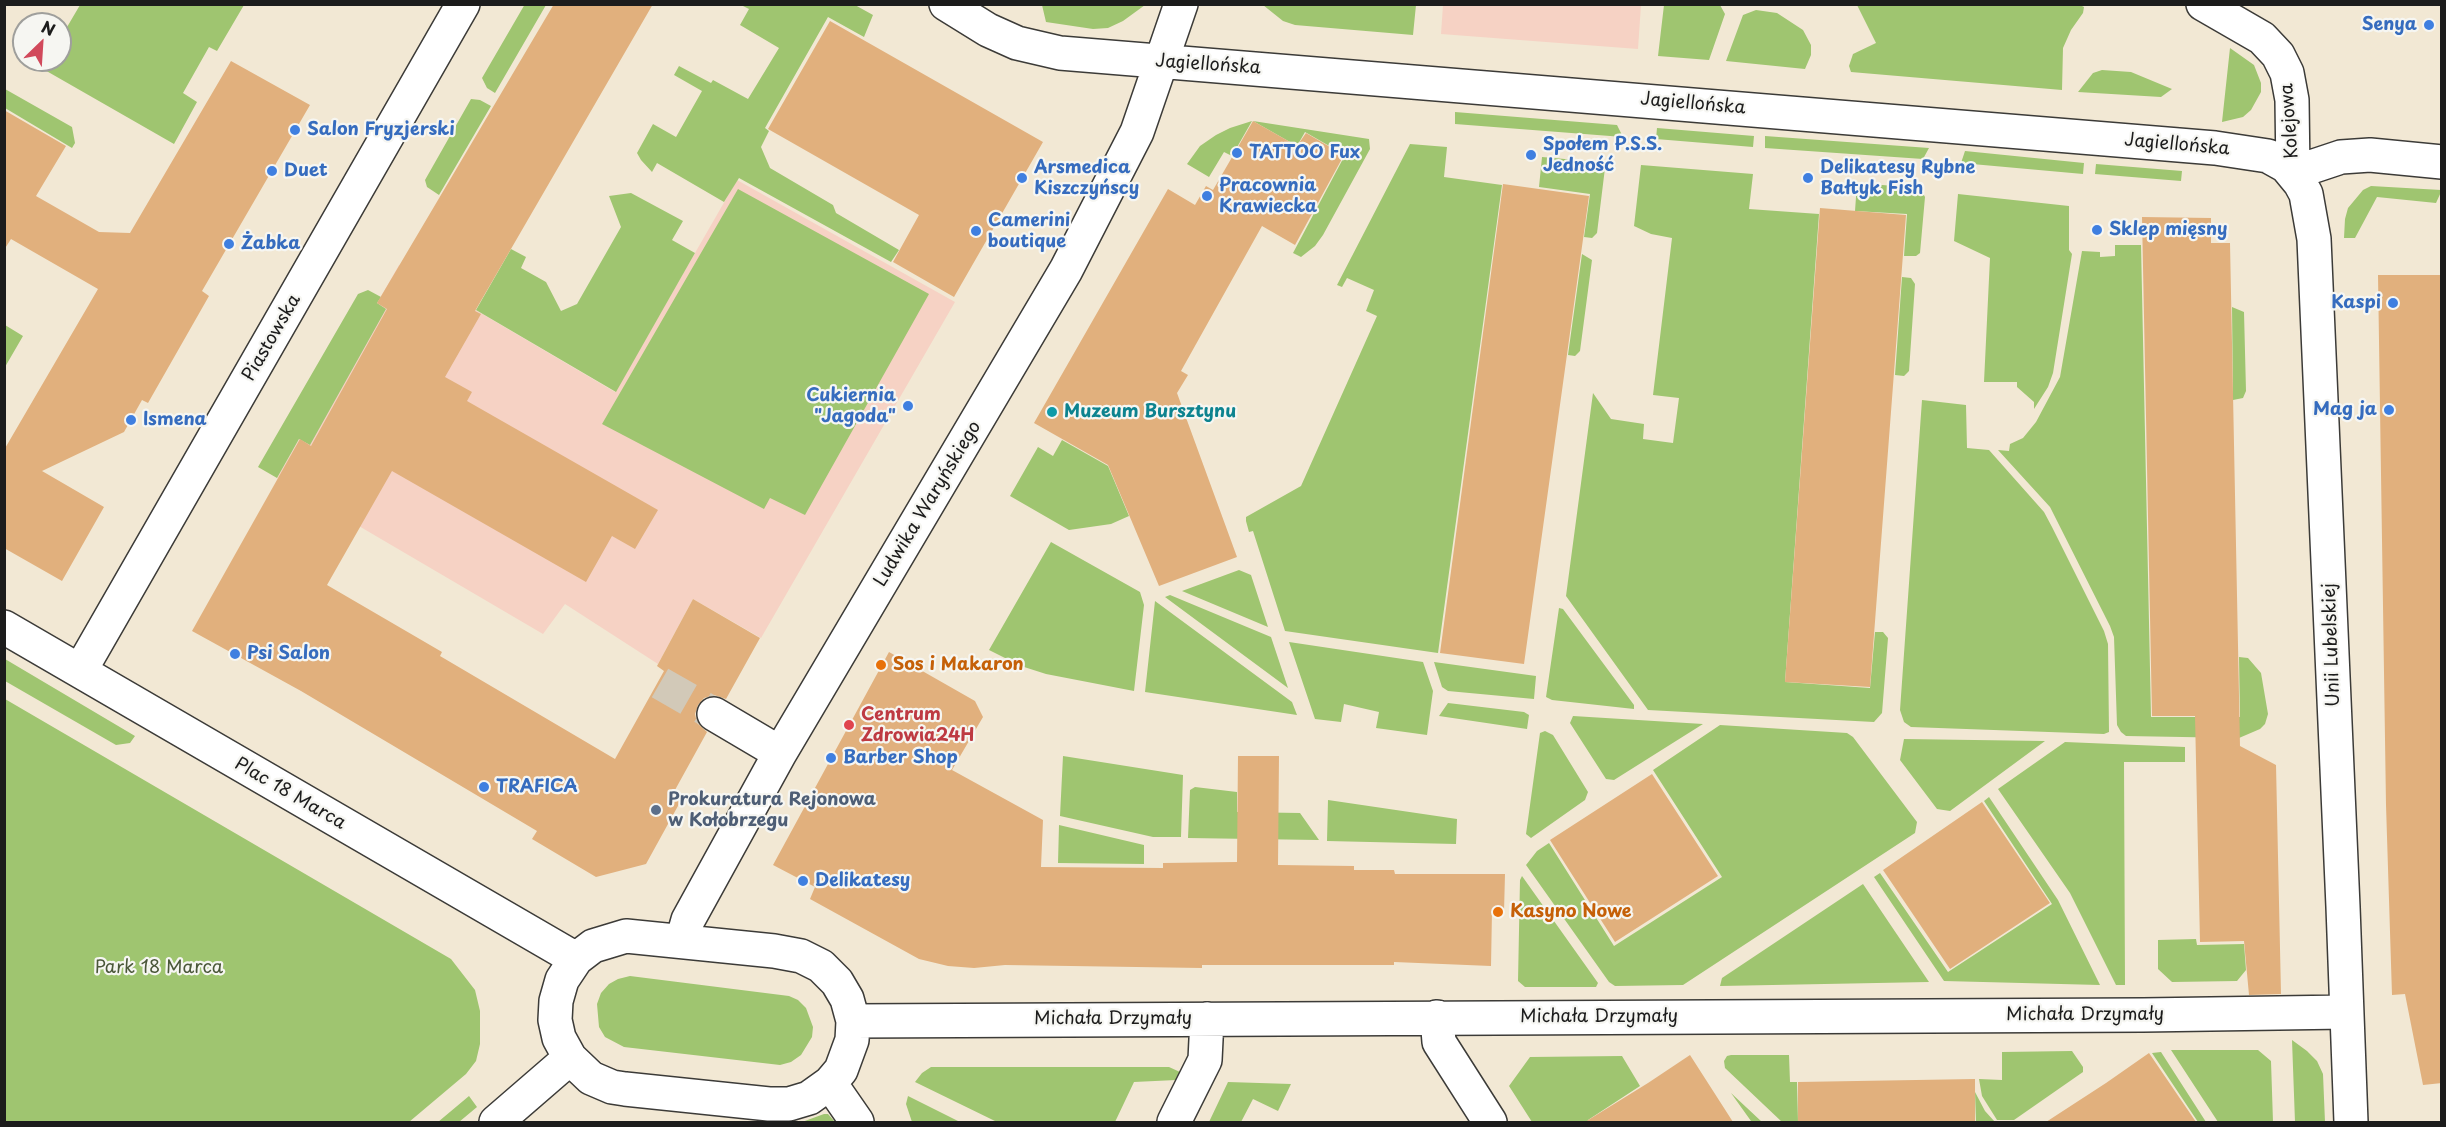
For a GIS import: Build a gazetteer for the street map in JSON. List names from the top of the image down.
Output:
{
  "streets": {
    "street": [
      "Jagiellońska",
      "Kolejowa",
      "Piastowska",
      "Ludwika Waryńskiego",
      "Unii Lubelskiej",
      "Plac 18 Marca",
      "Michała Drzymały"
    ]
  },
  "crossings": [
    ["Jagiellońska", "Kolejowa"],
    ["Jagiellońska", "Ludwika Waryńskiego"],
    ["Jagiellońska", "Unii Lubelskiej"],
    ["Kolejowa", "Unii Lubelskiej"],
    ["Piastowska", "Plac 18 Marca"],
    ["Unii Lubelskiej", "Michała Drzymały"]
  ],
  "parks": ["Park 18 Marca"],
  "places": [
    "Senya",
    "Salon Fryzjerski",
    "TATTOO Fux",
    "Społem P.S.S. Jedność",
    "Duet",
    "Arsmedica Kiszczyńscy",
    "Delikatesy Rybne Bałtyk Fish",
    "Pracownia Krawiecka",
    "Sklep mięsny",
    "Camerini boutique",
    "Żabka",
    "Kaspi",
    "Cukiernia \"Jagoda\"",
    "Mag ja",
    "Muzeum Bursztynu",
    "Ismena",
    "Psi Salon",
    "Sos i Makaron",
    "Centrum Zdrowia24H",
    "Barber Shop",
    "TRAFICA",
    "Prokuratura Rejonowa w Kołobrzegu",
    "Delikatesy",
    "Kasyno Nowe"
  ],
  "north": "top right"
}
